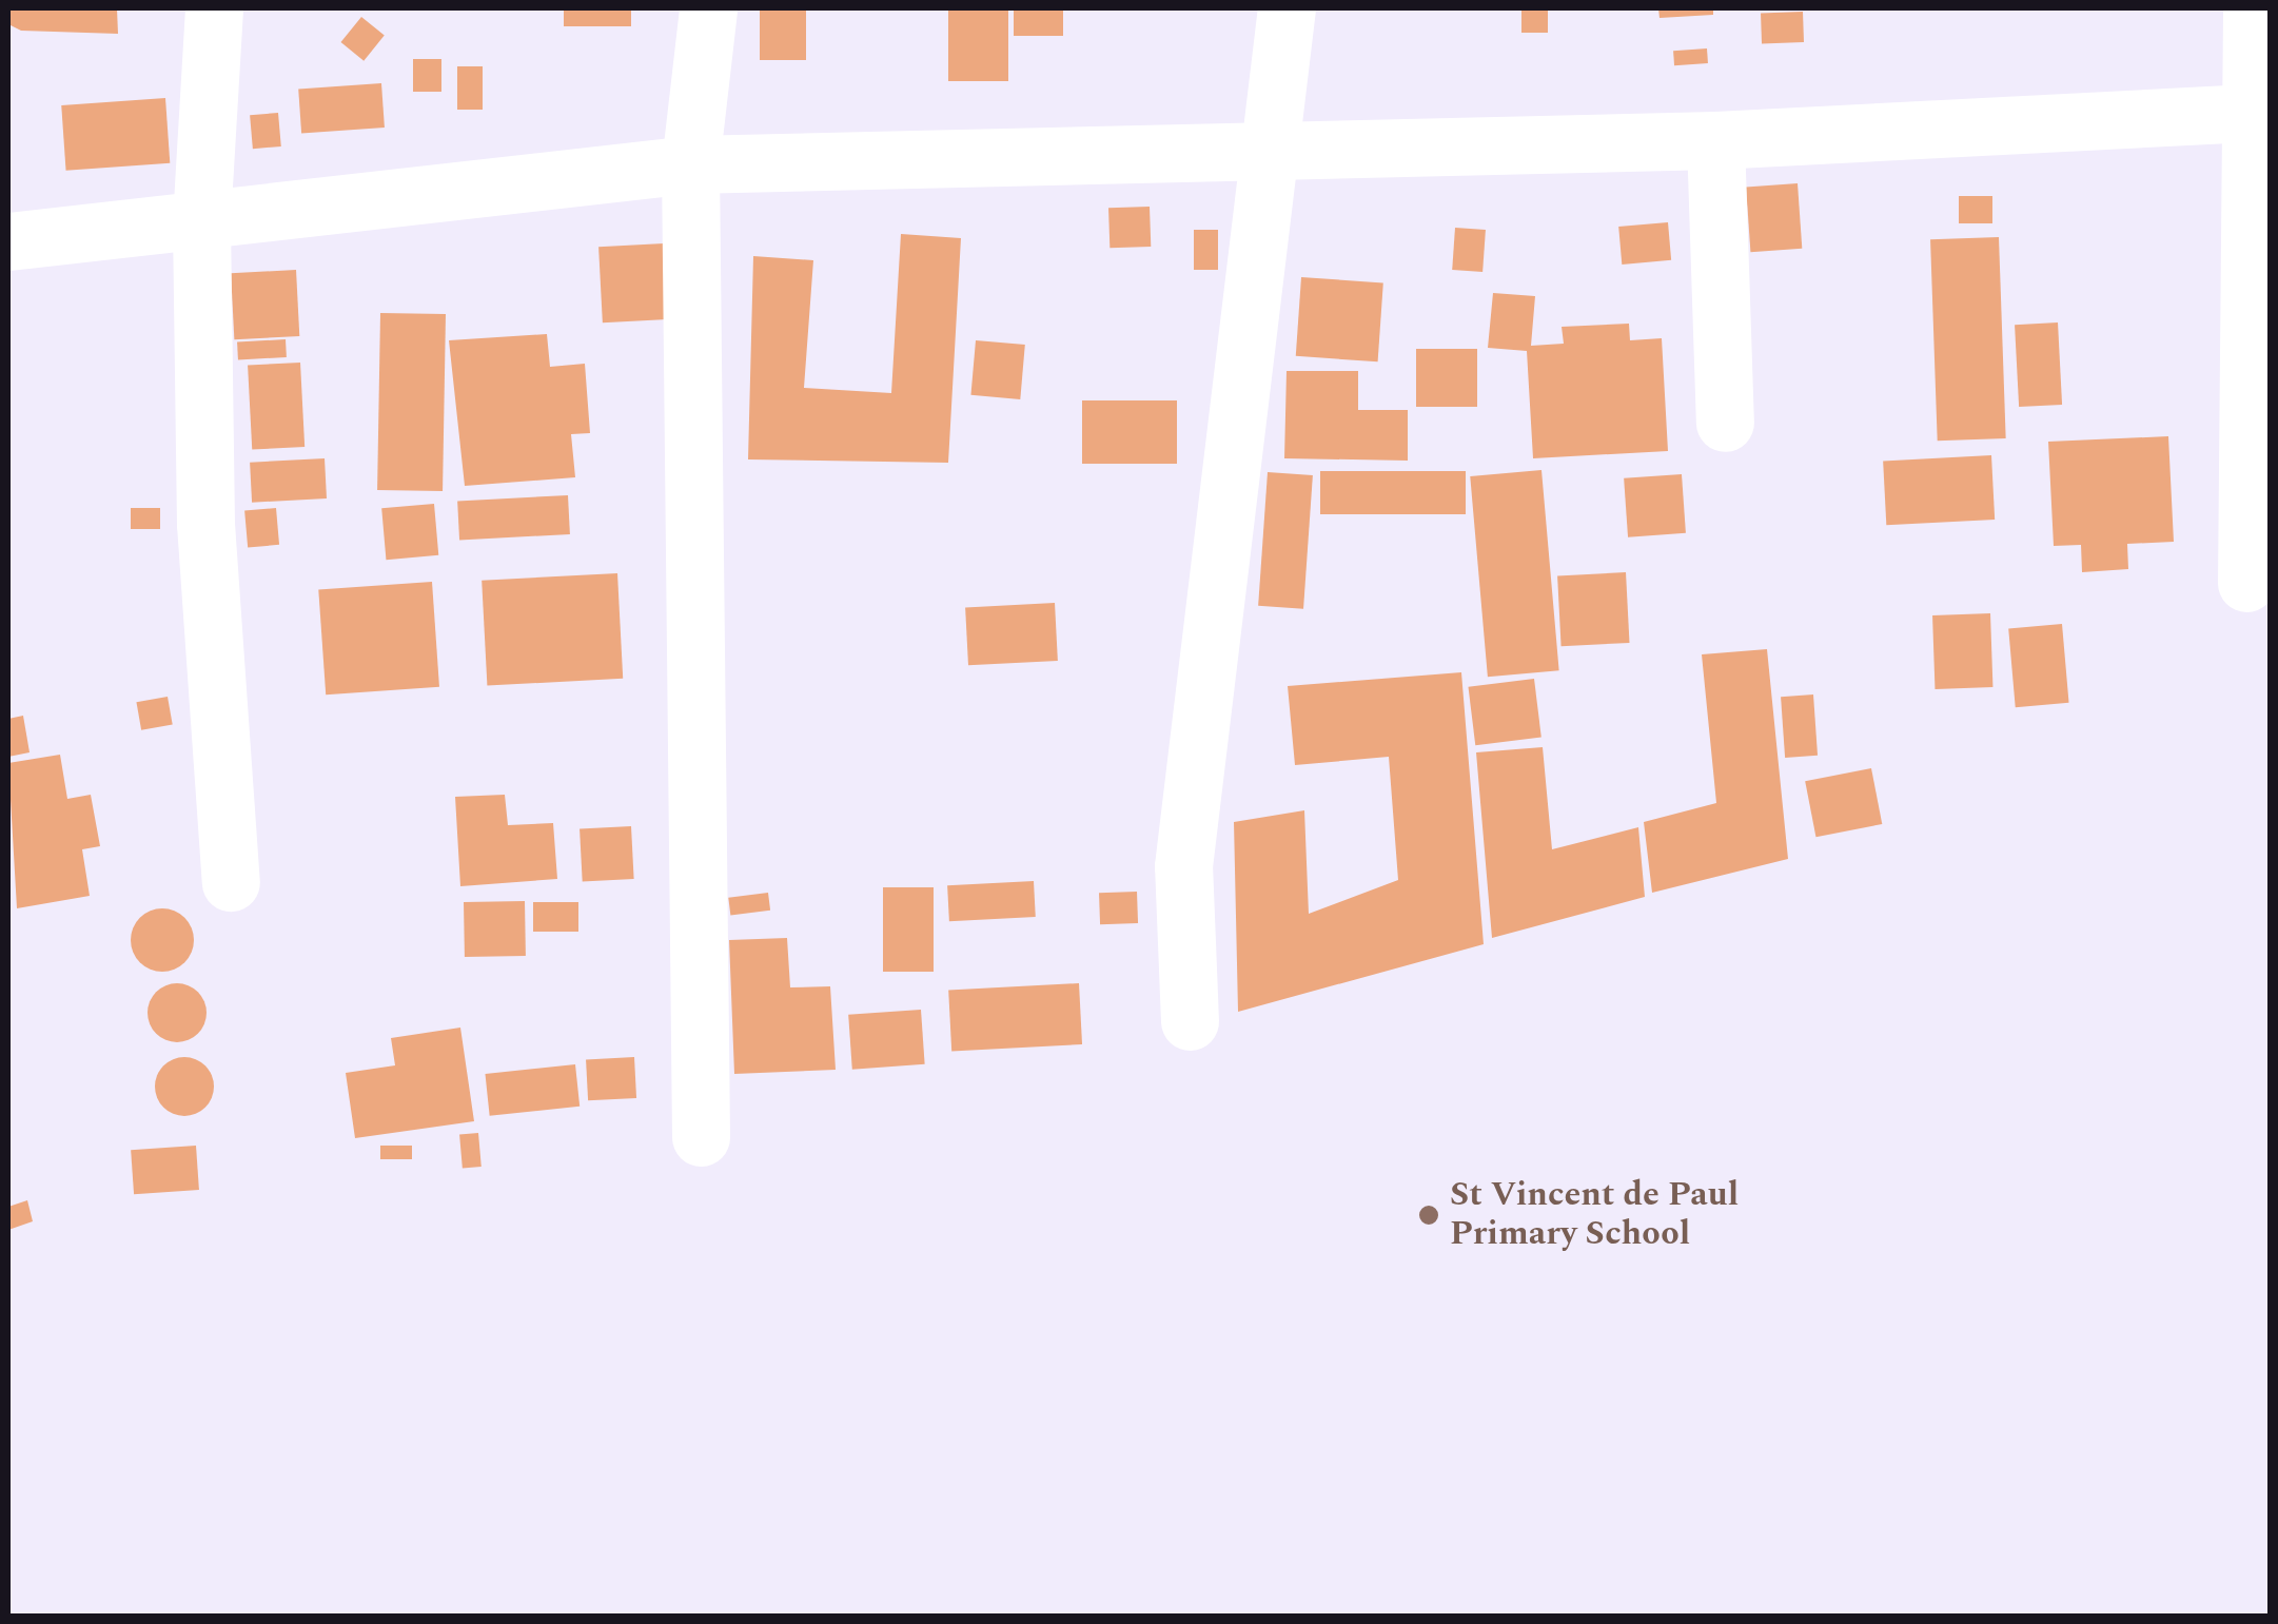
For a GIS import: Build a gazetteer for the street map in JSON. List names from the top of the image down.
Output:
{
  "places": ["St Vincent de Paul Primary School"]
}
